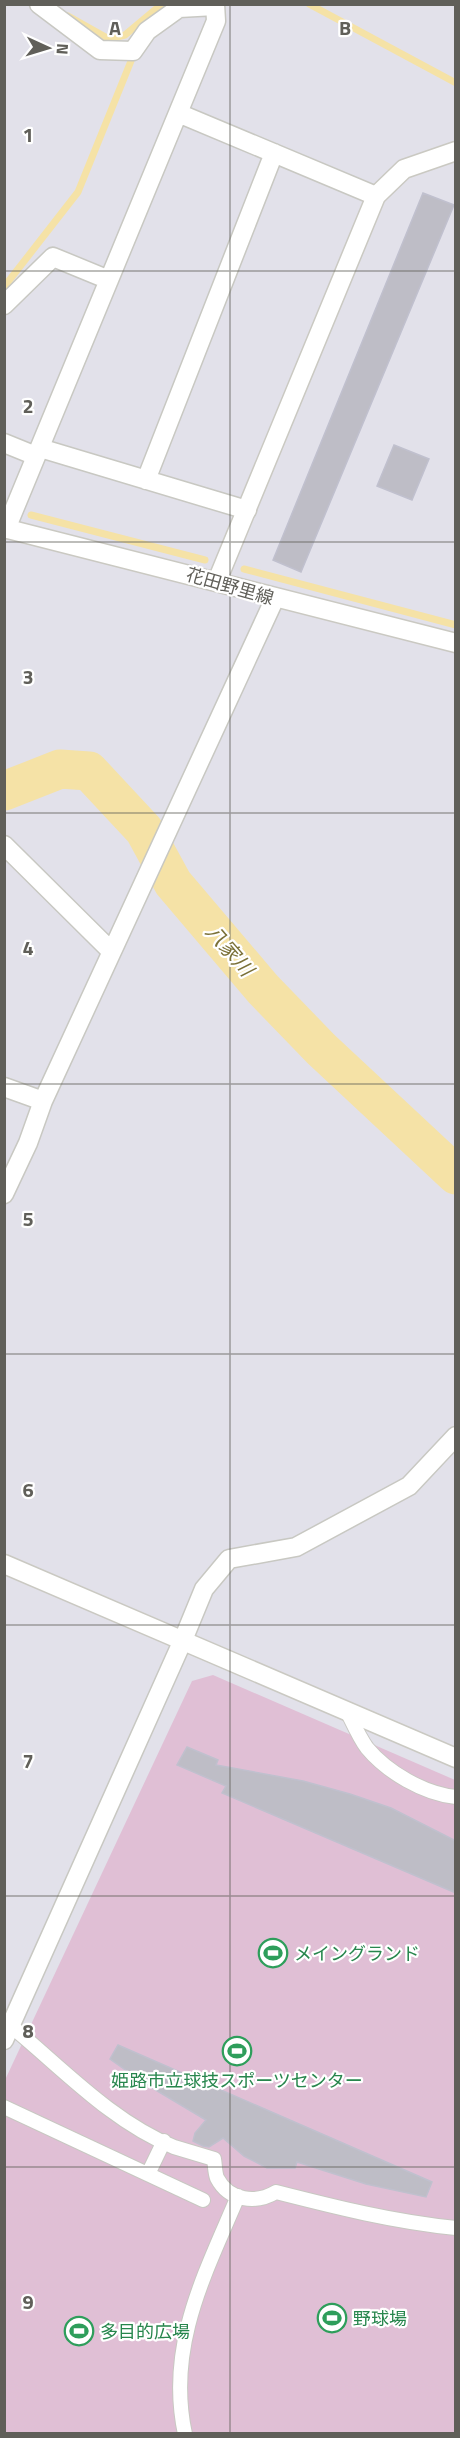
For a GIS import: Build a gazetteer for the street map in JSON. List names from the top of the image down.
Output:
{
  "streets": {
    "street": ["花田野里線"]
  },
  "water": ["八家川"],
  "places": {
    "sports": [
      "メイングランド",
      "姫路市立球技スポーツセンター",
      "野球場",
      "多目的広場"
    ]
  },
  "north": "right",
  "grid": {
    "columns": ["A", "B"],
    "rows": [
      "1",
      "2",
      "3",
      "4",
      "5",
      "6",
      "7",
      "8",
      "9"
    ]
  }
}
